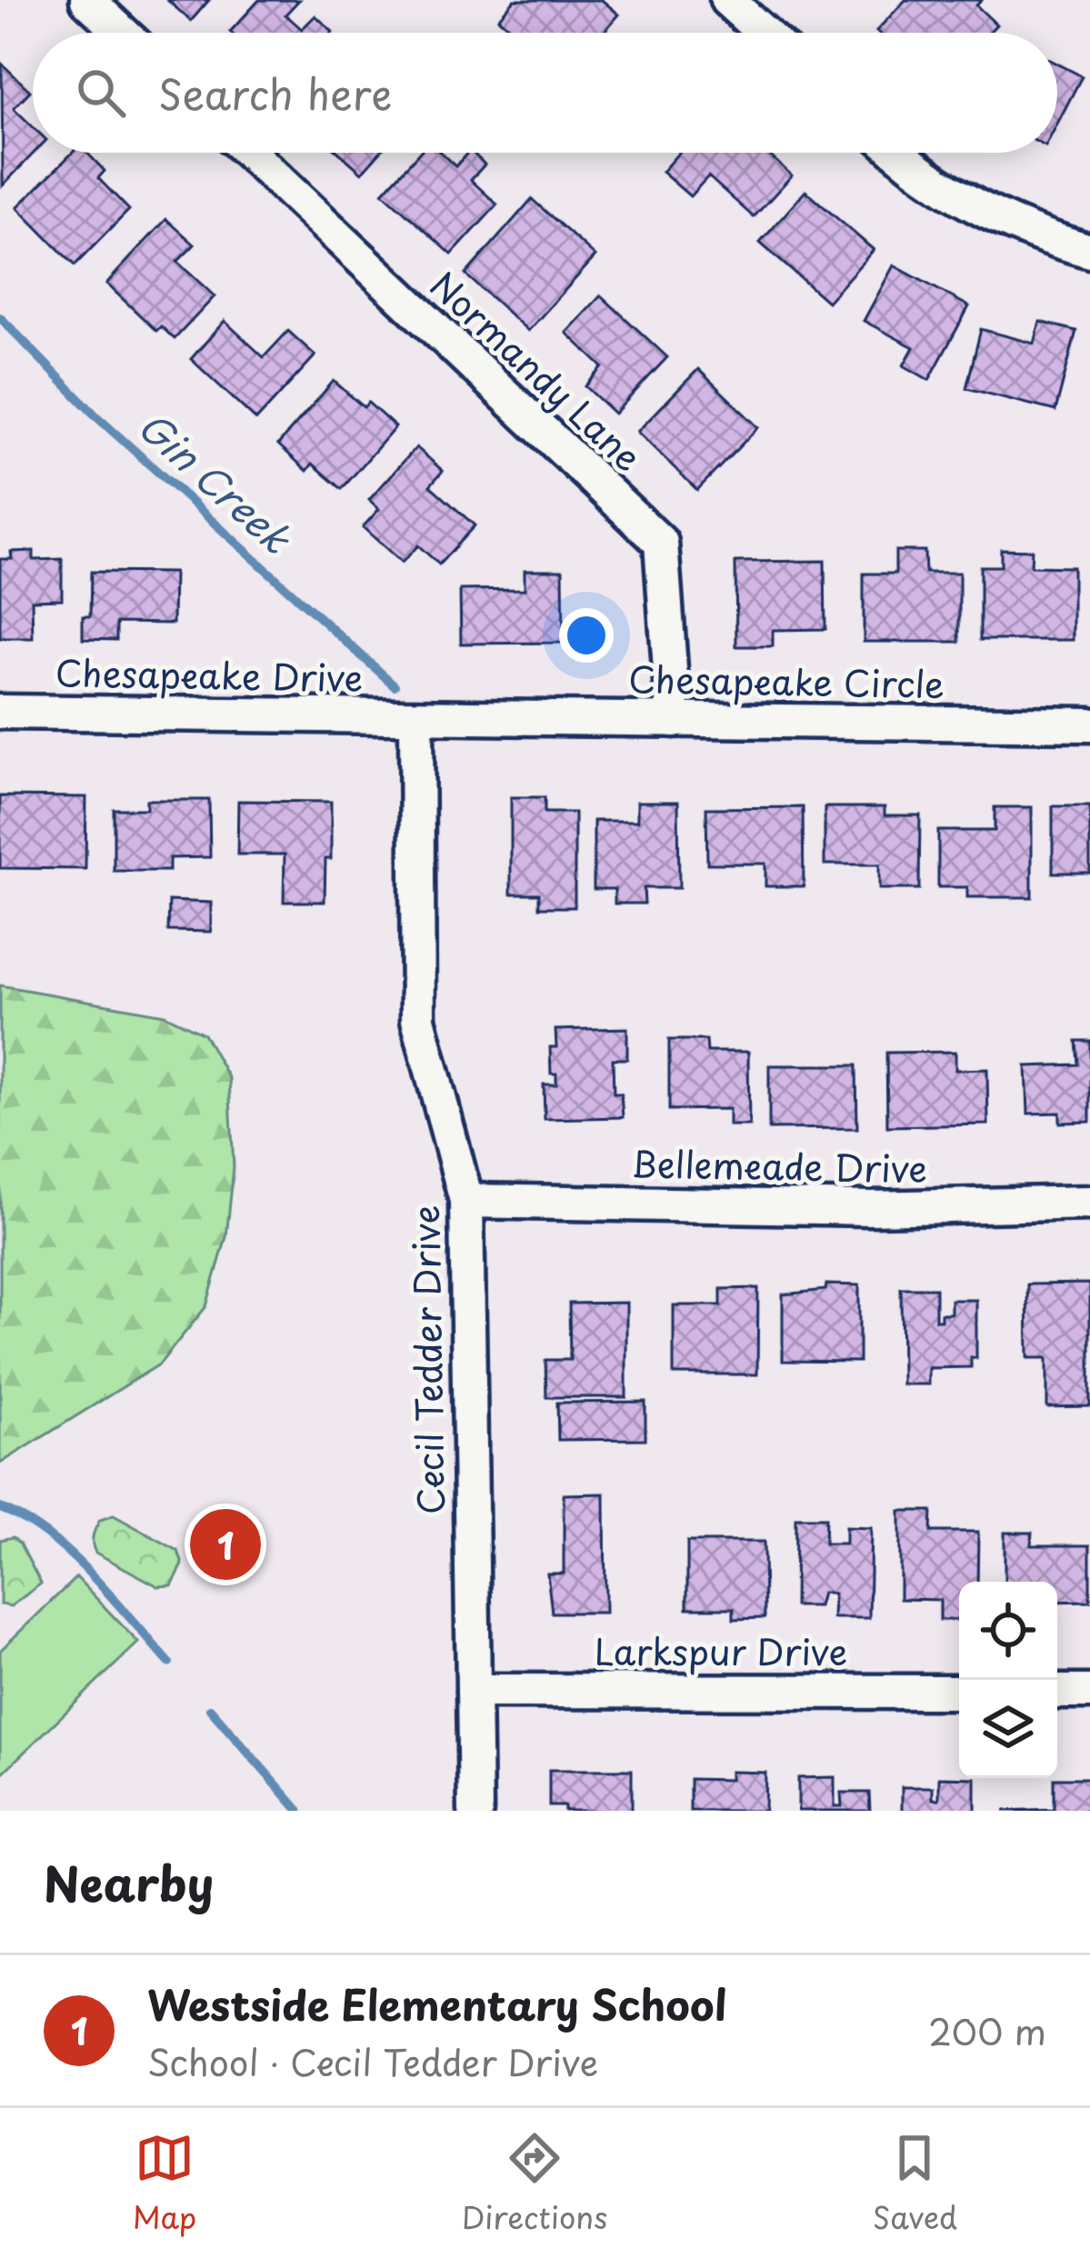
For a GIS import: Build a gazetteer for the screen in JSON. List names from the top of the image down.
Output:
{
  "streets": {
    "street": [
      "Normandy Lane",
      "Chesapeake Drive",
      "Chesapeake Circle",
      "Bellemeade Drive",
      "Cecil Tedder Drive",
      "Larkspur Drive"
    ]
  },
  "crossings": [
    ["Normandy Lane", "Chesapeake Circle"],
    ["Chesapeake Drive", "Chesapeake Circle"],
    ["Chesapeake Drive", "Cecil Tedder Drive"],
    ["Chesapeake Circle", "Cecil Tedder Drive"],
    ["Bellemeade Drive", "Cecil Tedder Drive"],
    ["Cecil Tedder Drive", "Larkspur Drive"]
  ],
  "water": ["Gin Creek"],
  "page": {
    "search": "Search here",
    "pins": "1",
    "heading": "Nearby",
    "list": [
      {
        "mark": "1",
        "name": "Westside Elementary School",
        "note": "School · Cecil Tedder Drive",
        "value": "200 m"
      }
    ],
    "nav": ["Map", "Directions", "Saved"]
  }
}
